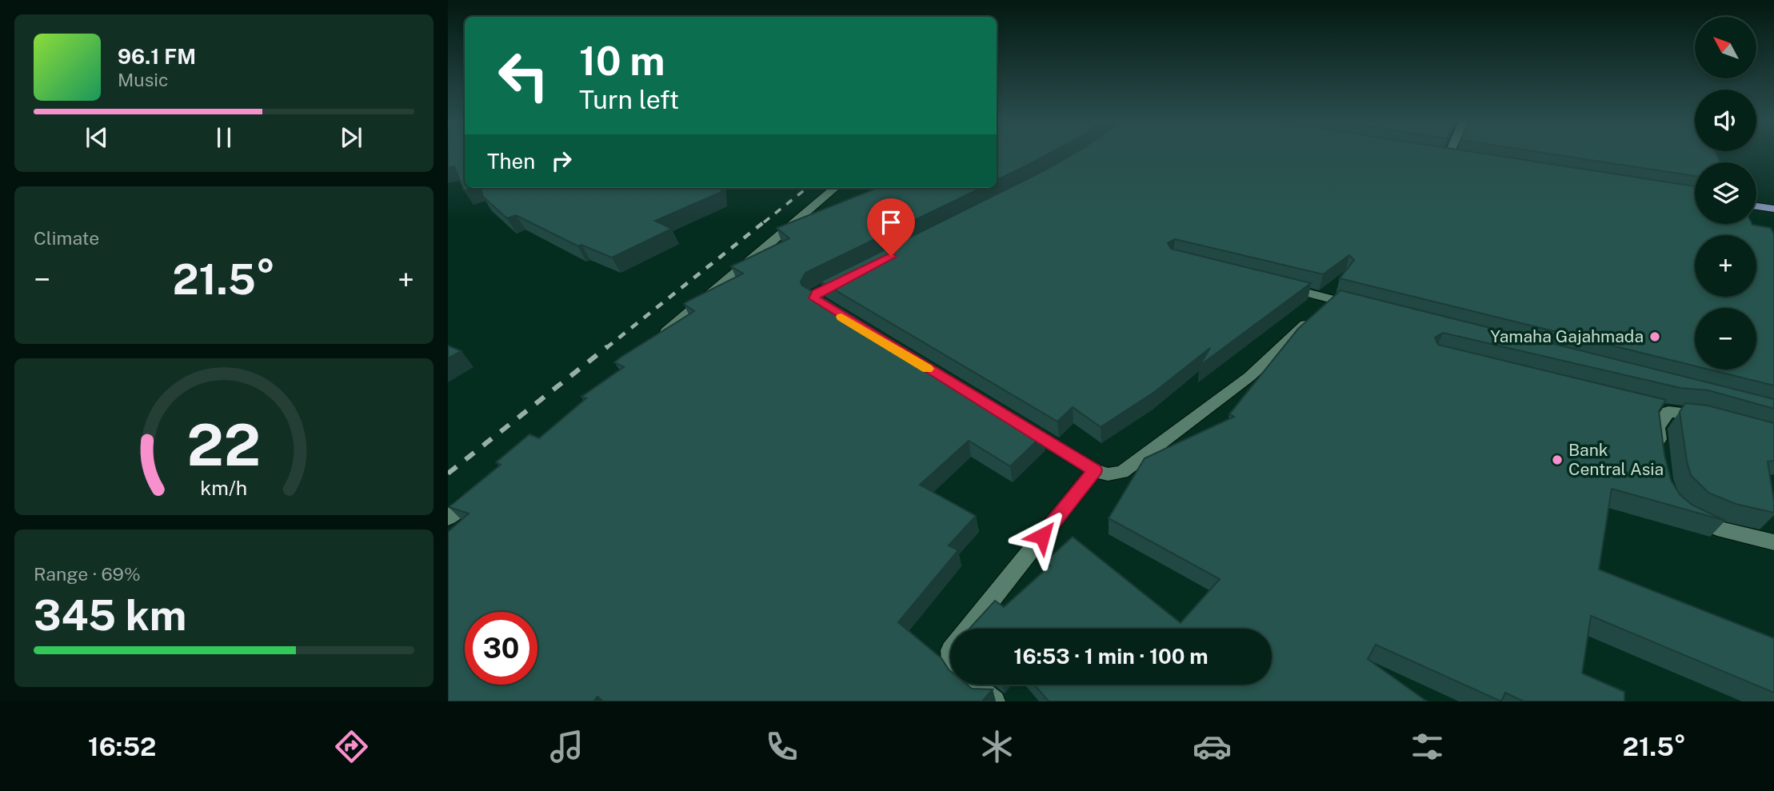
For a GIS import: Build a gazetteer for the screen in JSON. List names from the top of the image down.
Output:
{
  "places": ["Yamaha Gajahmada", "Bank Central Asia"],
  "north": "top left",
  "page": {
    "map_buttons": ["+", "−"],
    "turn": ["10 m", "Turn left"],
    "song": ["96.1 FM", "Music"],
    "then": "Then",
    "tile": [
      "Climate",
      ["Range · 69%", "345 km"]
    ],
    "heat": ["−", "21.5°", "+"],
    "limit": "30",
    "trip": "16:53 · 1 min · 100 m",
    "tabs": ["16:52", "21.5°"],
    "gauge": ["22", "km/h"]
  }
}
